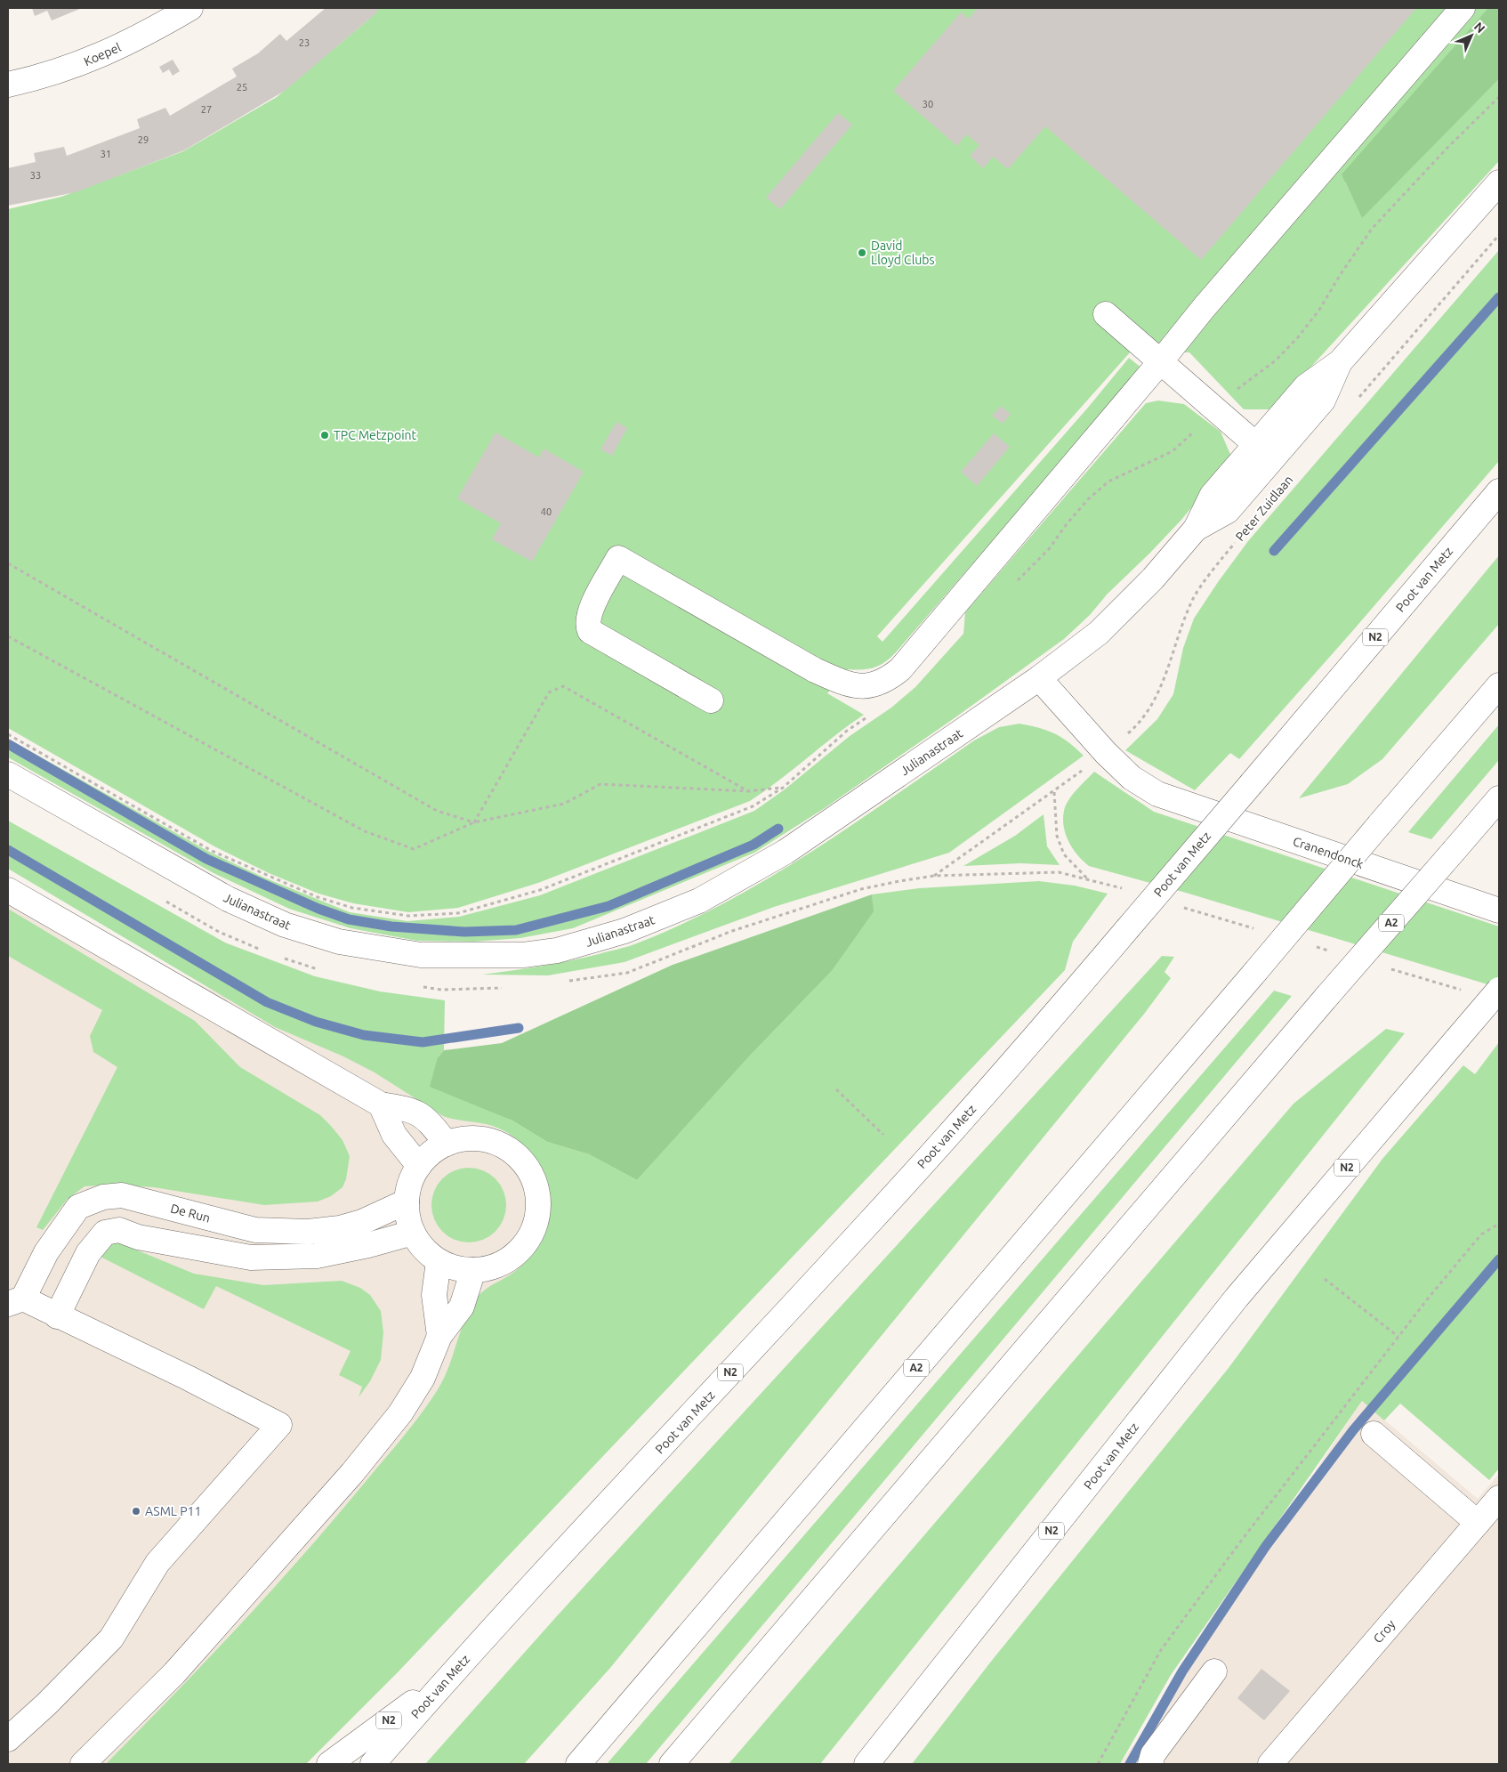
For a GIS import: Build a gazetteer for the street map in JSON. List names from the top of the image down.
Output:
{
  "streets": {
    "main road": [
      "Koepel",
      "Poot van Metz",
      "N2",
      "Julianastraat",
      "Cranendonck",
      "A2",
      "De Run",
      "Croy"
    ],
    "path": ["Peter Zuidlaan"]
  },
  "crossings": [
    ["Peter Zuidlaan", "Cranendonck"],
    ["Poot van Metz", "N2"]
  ],
  "places": ["David Lloyd Clubs", "TPC Metzpoint", "ASML P11"],
  "house_numbers": [
    "23",
    "25",
    "30",
    "27",
    "29",
    "31",
    "33",
    "40"
  ],
  "north": "top right"
}
